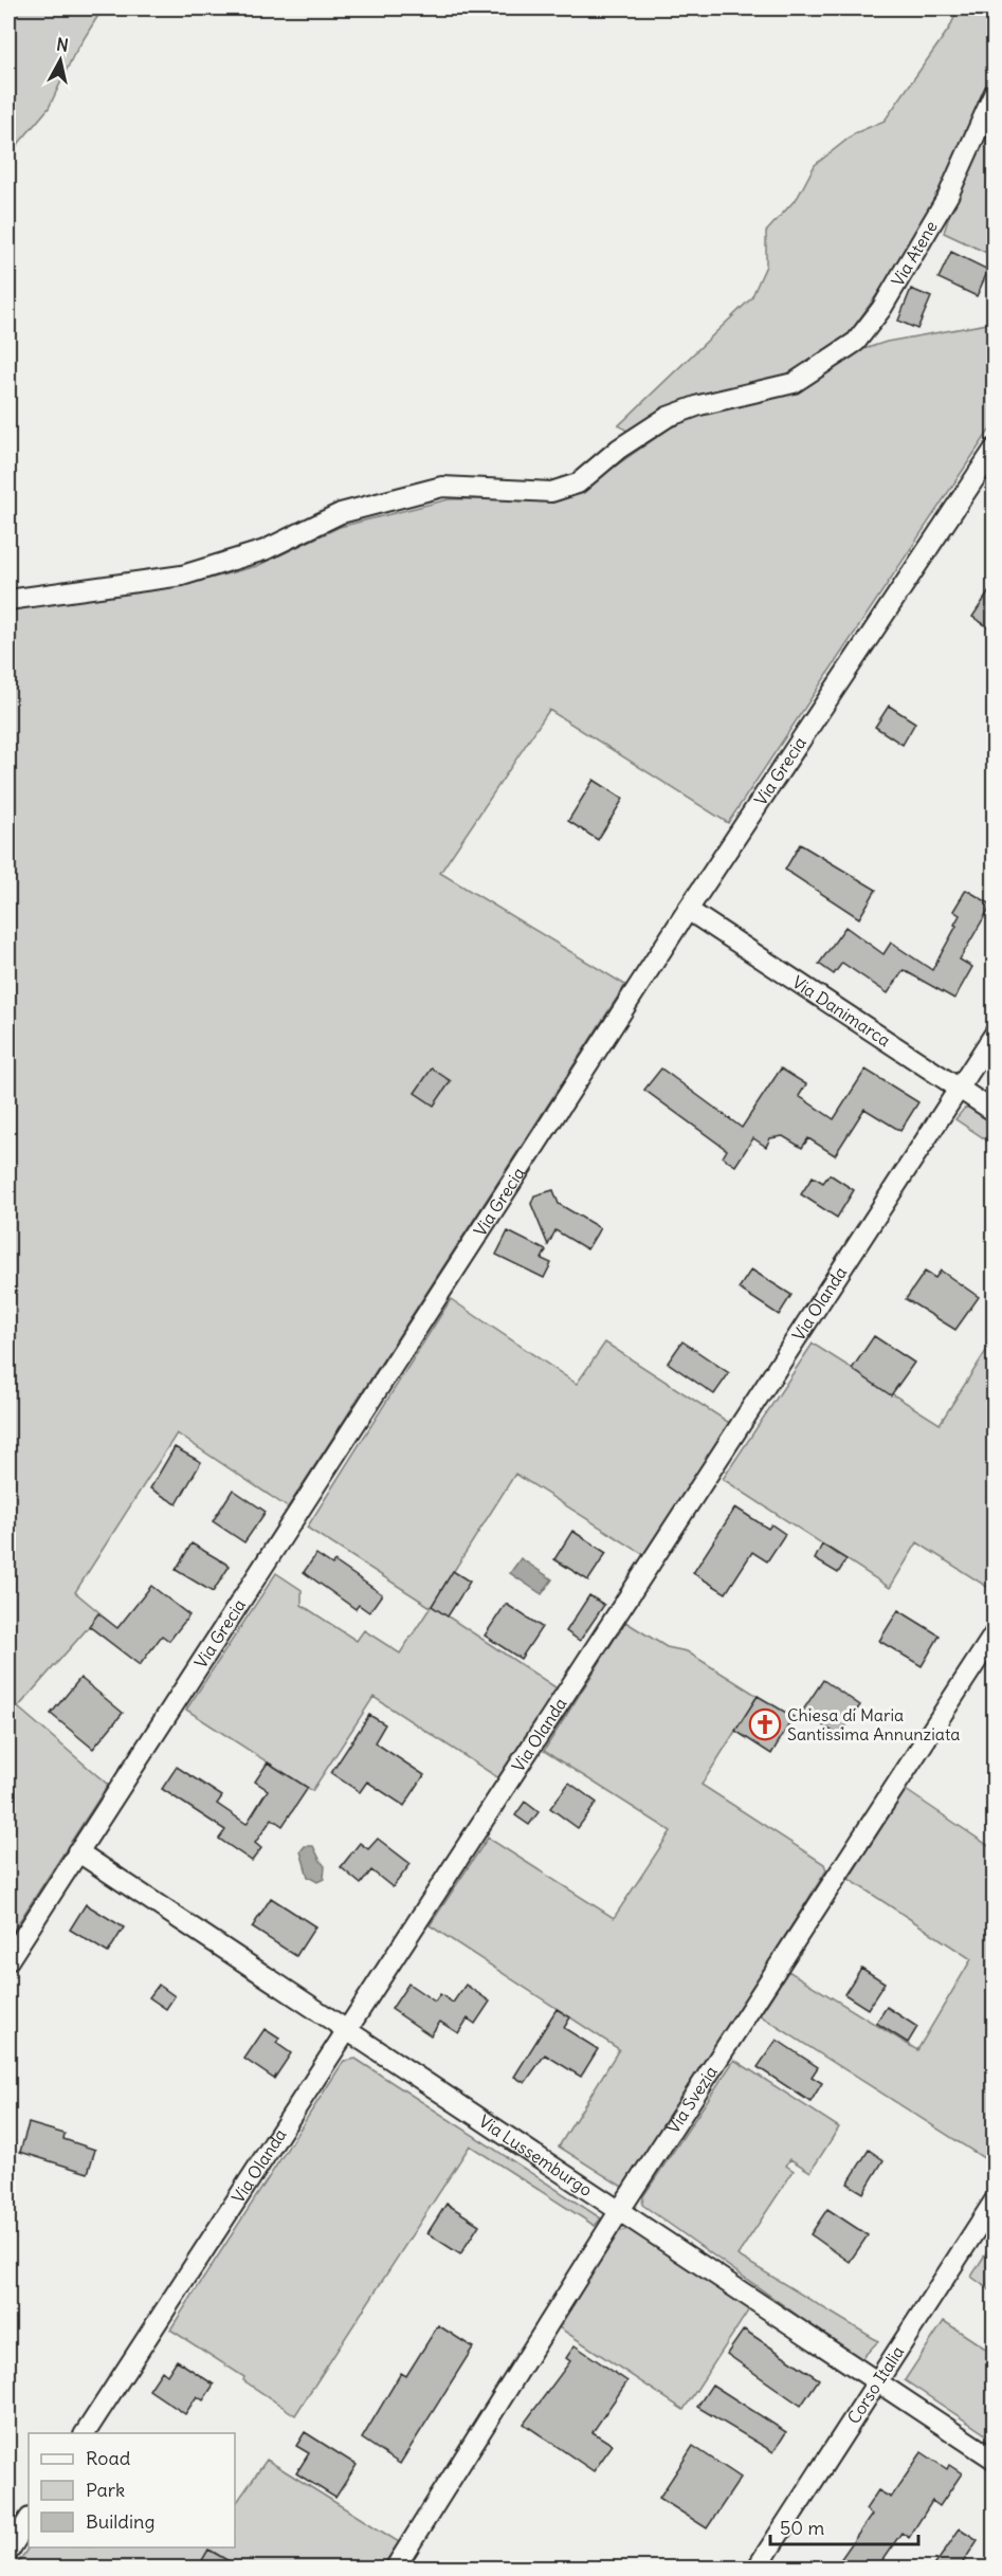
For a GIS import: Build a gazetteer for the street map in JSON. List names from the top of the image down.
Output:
{
  "streets": {
    "street": [
      "Via Atene",
      "Via Grecia",
      "Via Danimarca",
      "Via Olanda",
      "Via Svezia",
      "Via Lussemburgo",
      "Corso Italia"
    ]
  },
  "crossings": [
    ["Via Grecia", "Via Danimarca"],
    ["Via Grecia", "Via Lussemburgo"],
    ["Via Danimarca", "Via Olanda"],
    ["Via Olanda", "Via Lussemburgo"],
    ["Via Svezia", "Via Lussemburgo"],
    ["Via Lussemburgo", "Corso Italia"]
  ],
  "places": {
    "church": ["Chiesa di Maria Santissima Annunziata"]
  },
  "legend": ["Road", "Park", "Building"],
  "scale_bar": "50 m",
  "north": "top"
}
